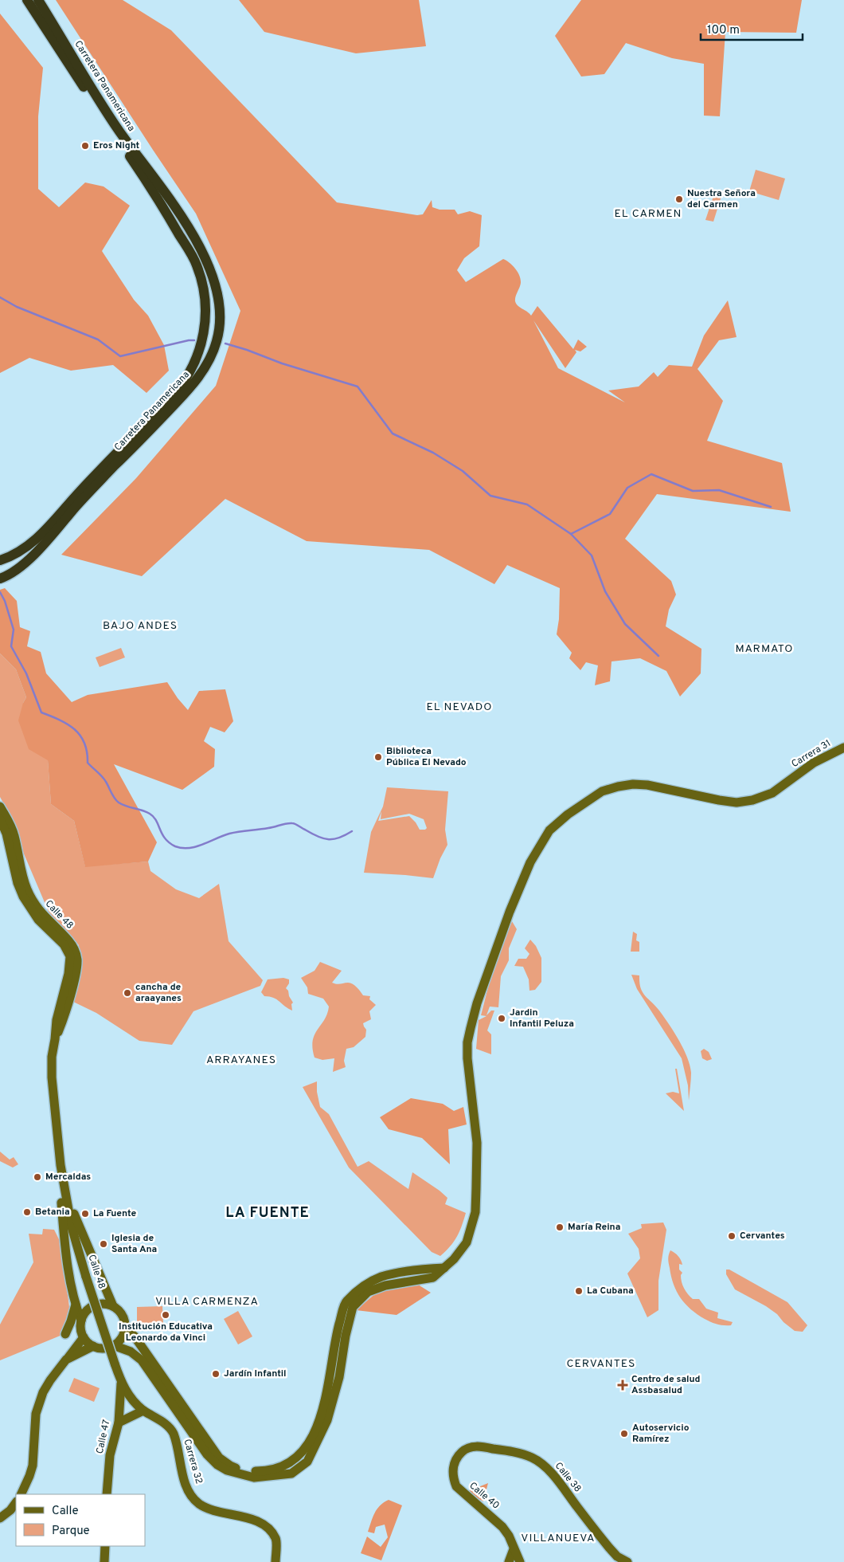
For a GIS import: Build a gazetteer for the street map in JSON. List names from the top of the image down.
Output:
{
  "streets": {
    "highway": ["Carretera Panamericana"],
    "main road": [
      "Carrera 31",
      "Calle 48",
      "Calle 47",
      "Carrera 32",
      "Calle 38",
      "Calle 40"
    ]
  },
  "crossings": [
    ["Carrera 31", "Calle 48"],
    ["Calle 48", "Calle 47"],
    ["Calle 48", "Carrera 32"],
    ["Calle 47", "Carrera 32"],
    ["Calle 38", "Calle 40"]
  ],
  "districts": [
    "EL CARMEN",
    "BAJO ANDES",
    "MARMATO",
    "EL NEVADO",
    "ARRAYANES",
    "LA FUENTE",
    "VILLA CARMENZA",
    "CERVANTES",
    "VILLANUEVA"
  ],
  "places": {
    "other": [
      "Eros Night",
      "Nuestra Señora del Carmen",
      "Biblioteca Pública El Nevado",
      "cancha de araayanes",
      "Jardin Infantil Peluza",
      "Mercaldas",
      "Betania",
      "La Fuente",
      "María Reina",
      "Cervantes",
      "Iglesia de Santa Ana",
      "La Cubana",
      "Institución Educativa Leonardo da Vinci",
      "Jardín Infantil",
      "Autoservicio Ramírez"
    ],
    "health": ["Centro de salud Assbasalud"]
  },
  "legend": ["Calle", "Parque"],
  "scale_bar": "100 m"
}
